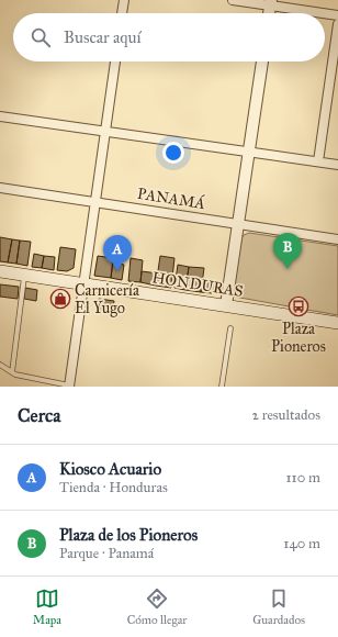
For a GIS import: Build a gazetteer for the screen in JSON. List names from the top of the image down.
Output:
{
  "streets": {
    "main road": ["HONDURAS"],
    "street": ["PANAMÁ"]
  },
  "places": {
    "shop": ["Carnicería El Yugo"],
    "bus stop": ["Plaza Pioneros"]
  },
  "page": {
    "search": "Buscar aquí",
    "pins": ["B", "A"],
    "heading": ["Cerca", "2 resultados"],
    "list": [
      {
        "mark": "A",
        "name": "Kiosco Acuario",
        "note": "Tienda · Honduras",
        "value": "110 m"
      },
      {
        "mark": "B",
        "name": "Plaza de los Pioneros",
        "note": "Parque · Panamá",
        "value": "140 m"
      }
    ],
    "nav": ["Mapa", "Cómo llegar", "Guardados"]
  }
}
